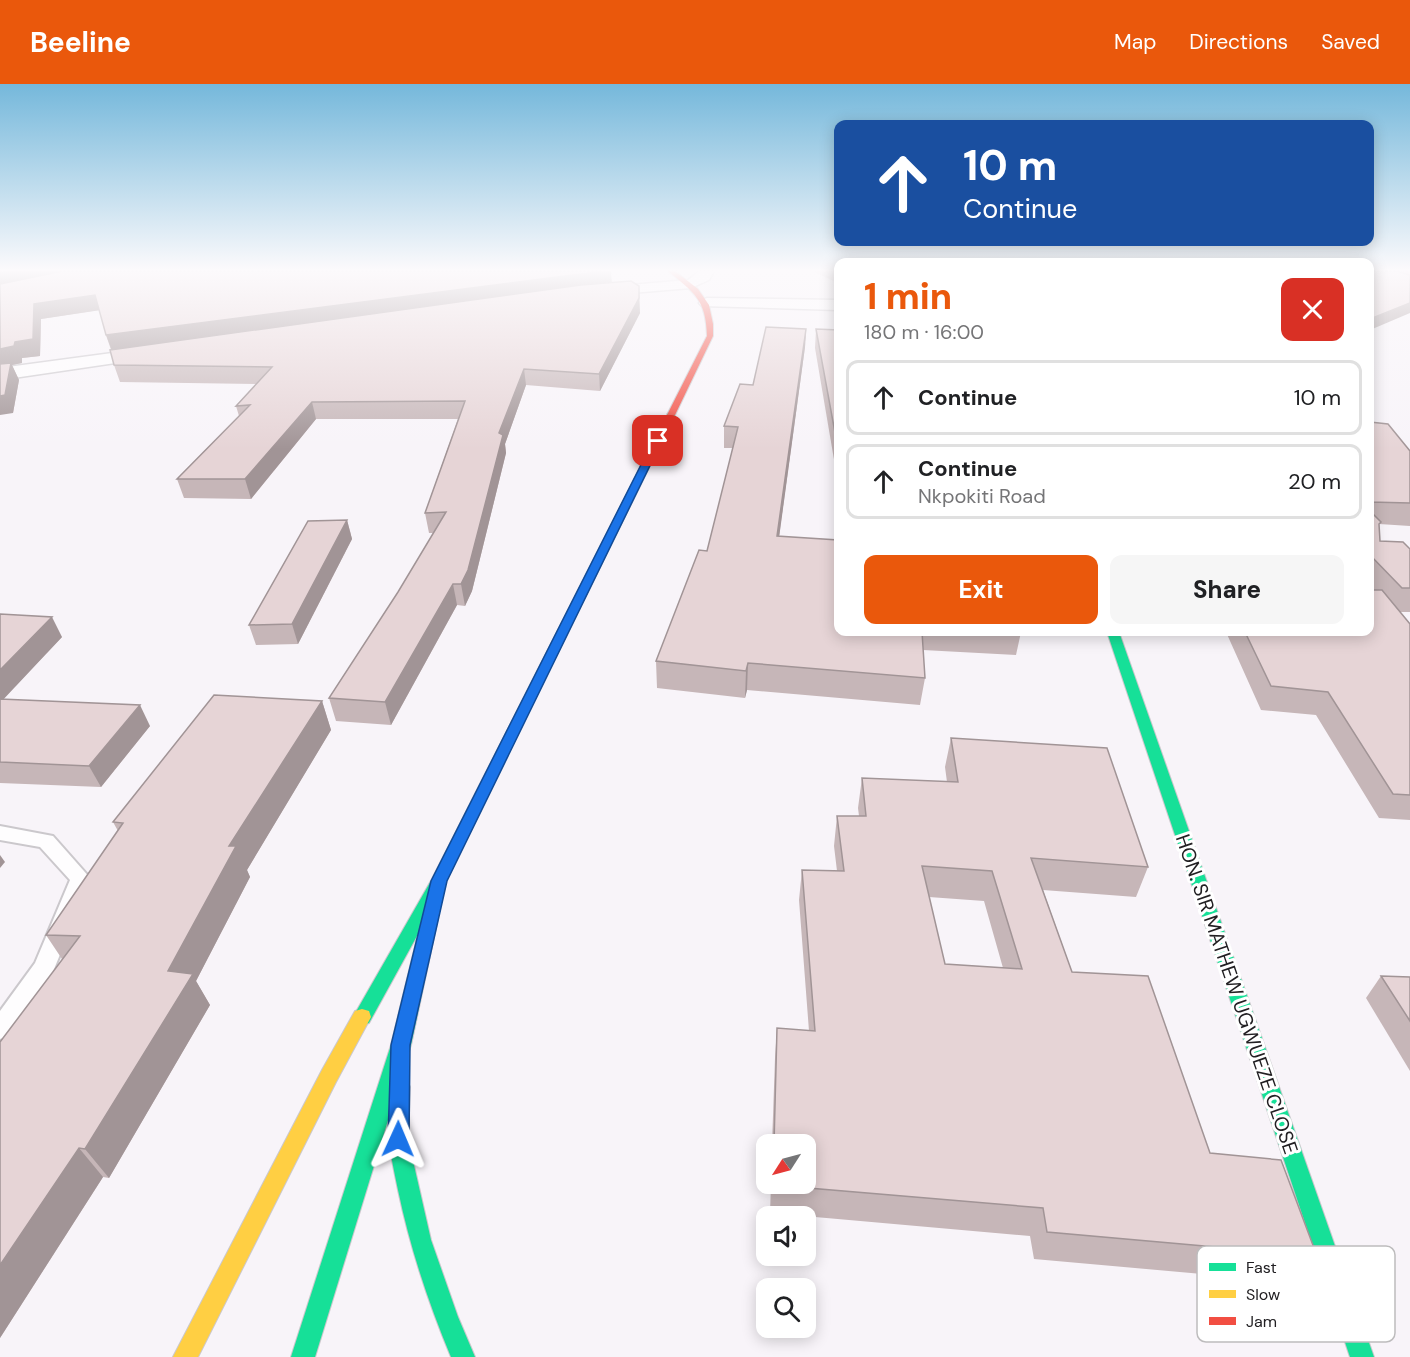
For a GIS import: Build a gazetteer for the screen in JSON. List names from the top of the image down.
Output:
{
  "streets": {
    "main road": ["HON. SIR MATHEW UGWUEZE CLOSE"]
  },
  "legend": ["Fast", "Slow", "Jam"],
  "north": "bottom left",
  "page": {
    "header": "Beeline",
    "nav": ["Map", "Directions", "Saved"],
    "turn": ["10 m", "Continue"],
    "heading": ["1 min", "180 m · 16:00"],
    "list": [
      {
        "name": "Continue",
        "value": "10 m"
      },
      {
        "name": "Continue",
        "note": "Nkpokiti Road",
        "value": "20 m"
      }
    ],
    "buttons": ["Exit", "Share"]
  }
}
